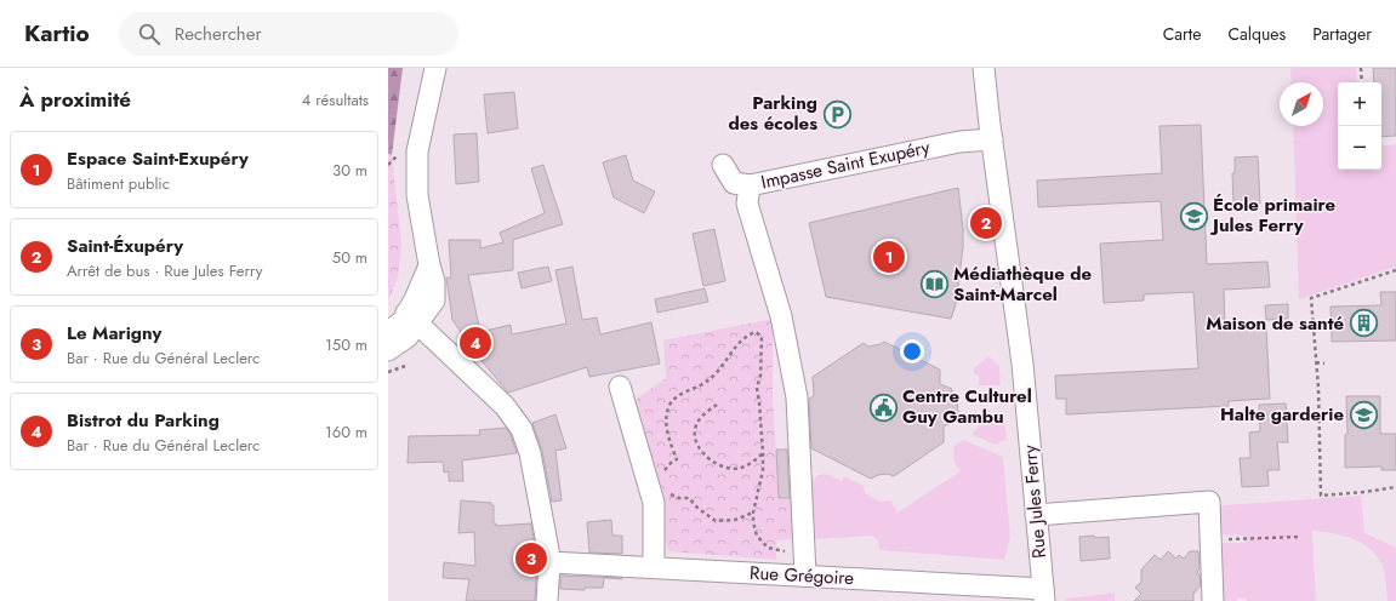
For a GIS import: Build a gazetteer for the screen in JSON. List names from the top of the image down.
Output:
{
  "streets": {
    "street": ["Impasse Saint Exupéry", "Rue Jules Ferry", "Rue Grégoire"]
  },
  "crossings": [
    ["Impasse Saint Exupéry", "Rue Jules Ferry"],
    ["Impasse Saint Exupéry", "Rue Grégoire"],
    ["Rue Jules Ferry", "Rue Grégoire"]
  ],
  "places": {
    "parking": ["Parking des écoles"],
    "school or university": ["École primaire Jules Ferry", "Halte garderie"],
    "library": ["Médiathèque de Saint-Marcel"],
    "building": ["Maison de santé"],
    "public building": ["Centre Culturel Guy Gambu"]
  },
  "north": "top right",
  "page": {
    "header": "Kartio",
    "search": "Rechercher",
    "nav": ["Carte", "Calques", "Partager"],
    "heading": ["À proximité", "4 résultats"],
    "map_buttons": ["+", "−"],
    "list": [
      {
        "mark": "1",
        "name": "Espace Saint-Exupéry",
        "note": "Bâtiment public",
        "value": "30 m"
      },
      {
        "mark": "2",
        "name": "Saint-Éxupéry",
        "note": "Arrêt de bus · Rue Jules Ferry",
        "value": "50 m"
      },
      {
        "mark": "3",
        "name": "Le Marigny",
        "note": "Bar · Rue du Général Leclerc",
        "value": "150 m"
      },
      {
        "mark": "4",
        "name": "Bistrot du Parking",
        "note": "Bar · Rue du Général Leclerc",
        "value": "160 m"
      }
    ],
    "pins": [
      "2",
      "1",
      "4",
      "3"
    ]
  }
}
